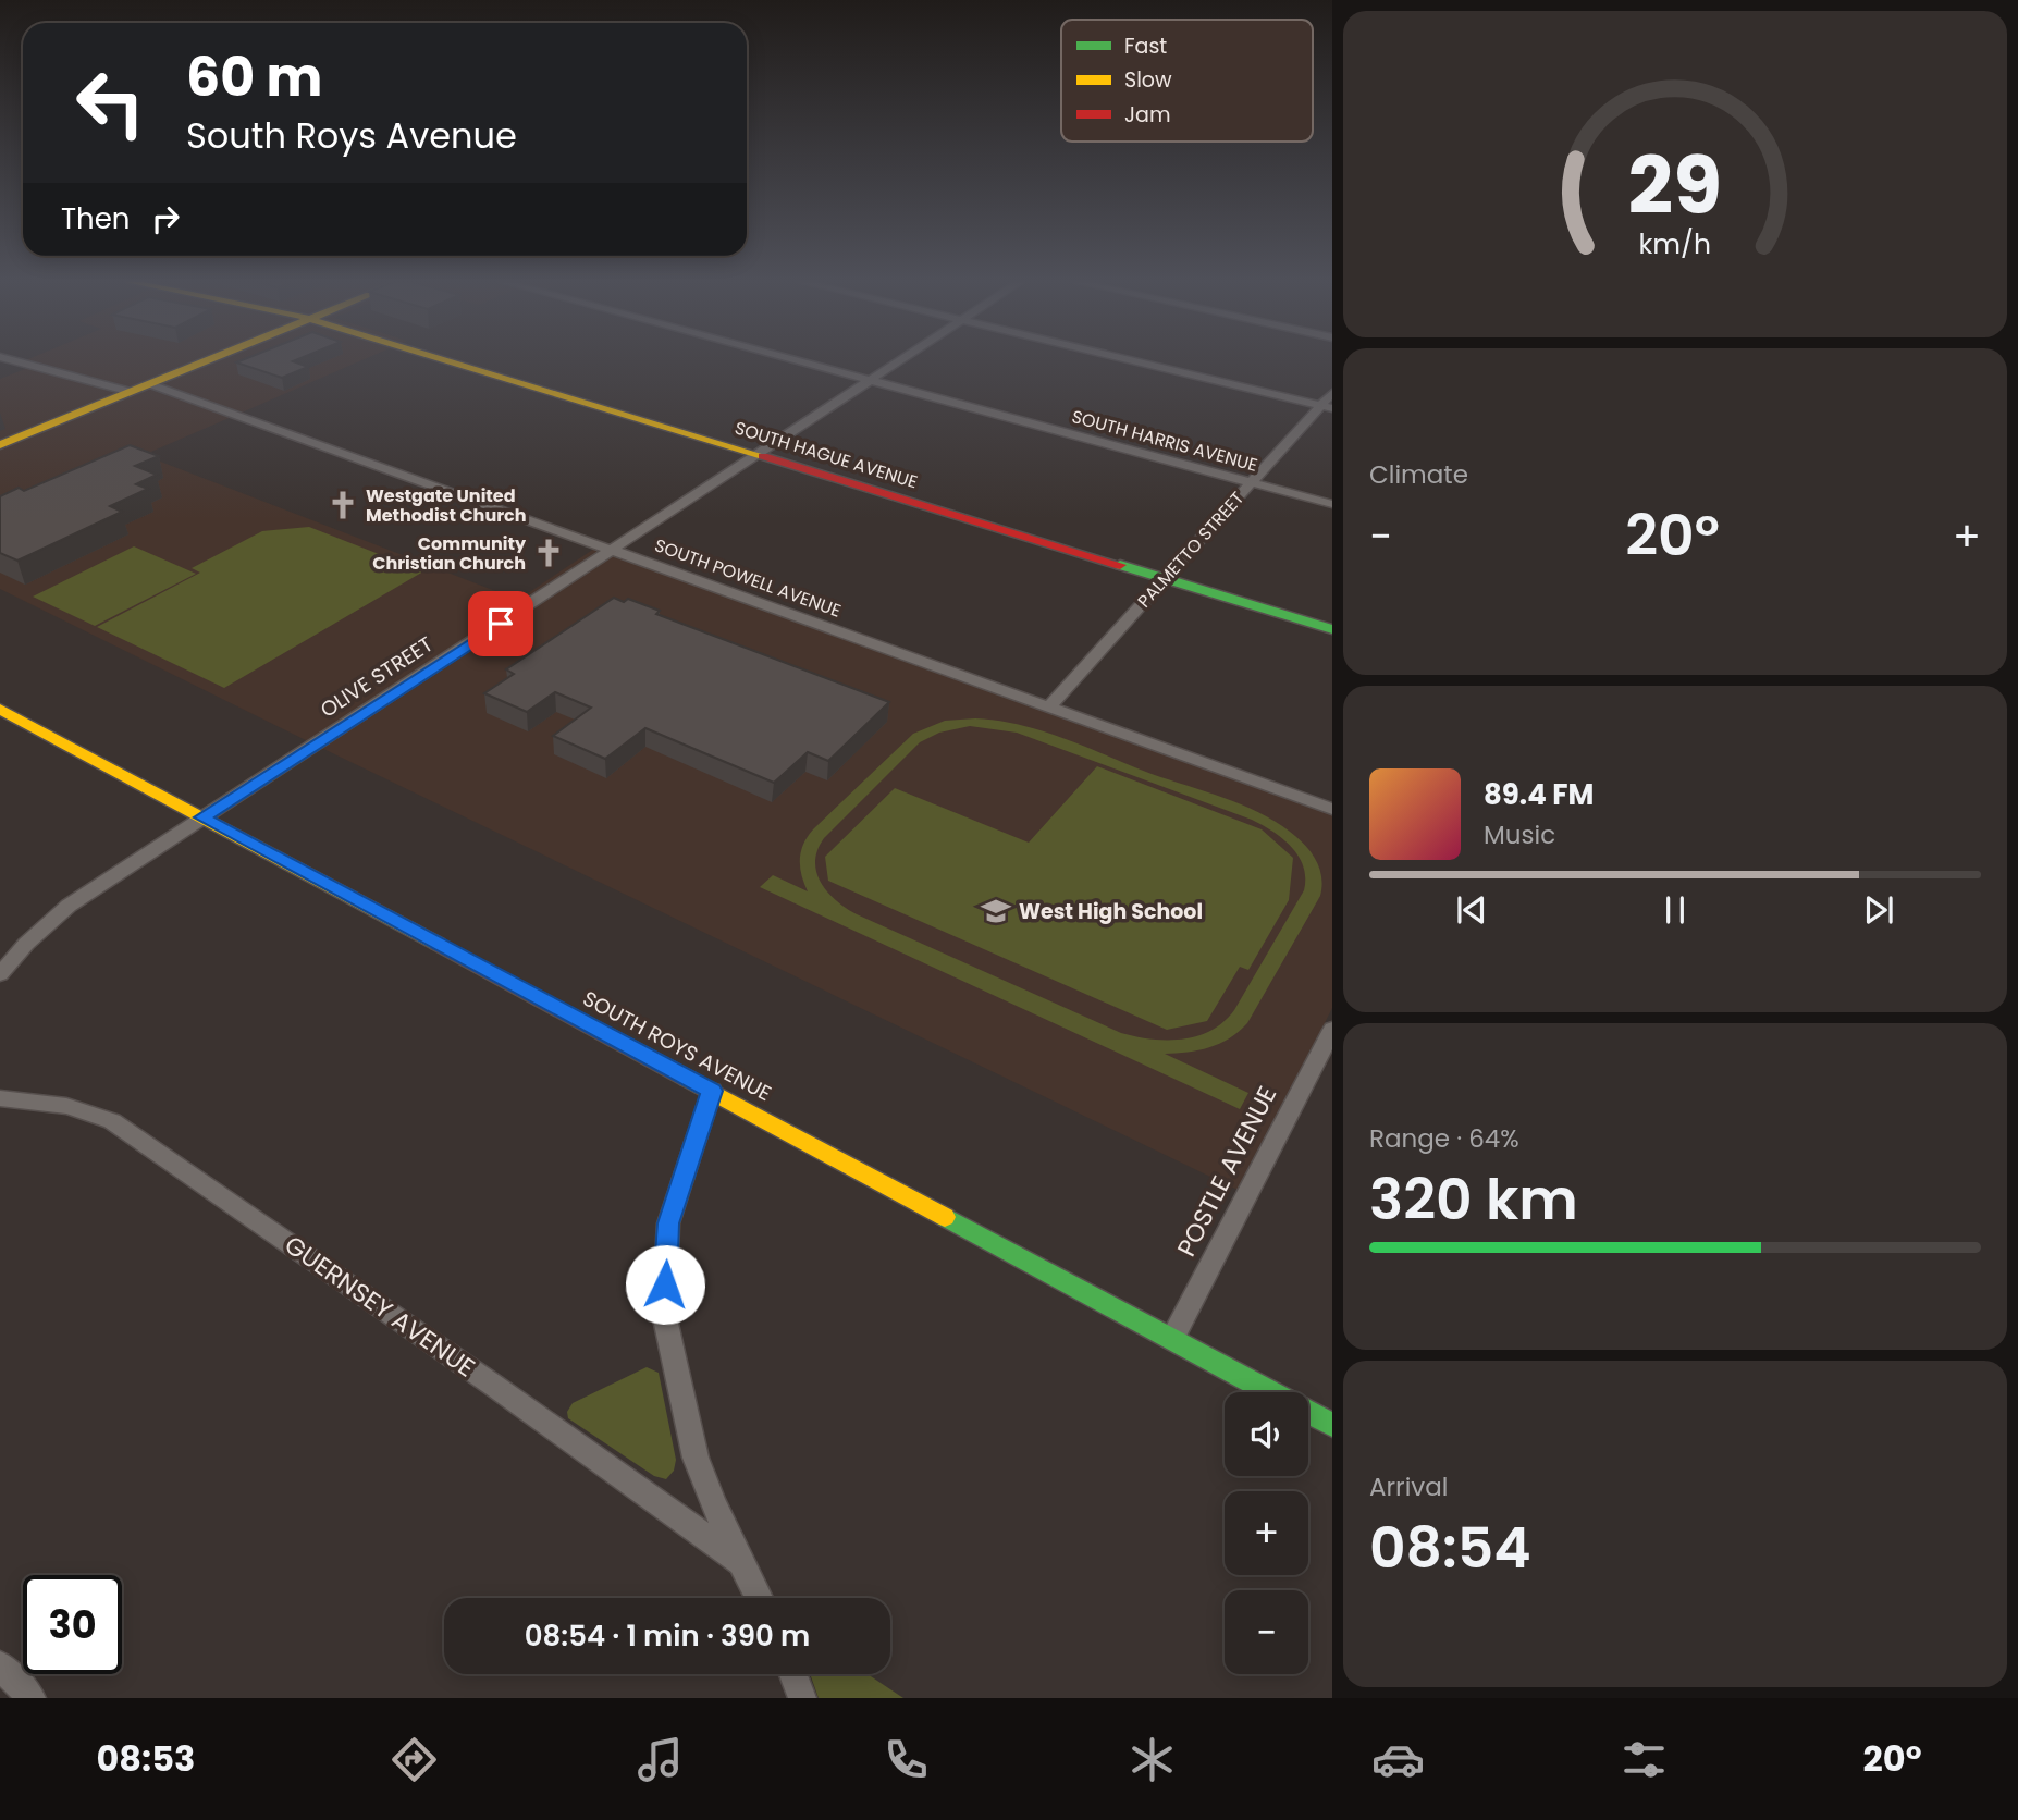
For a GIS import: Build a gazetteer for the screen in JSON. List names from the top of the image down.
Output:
{
  "streets": {
    "main road": ["SOUTH HAGUE AVENUE", "SOUTH ROYS AVENUE"],
    "street": [
      "SOUTH HARRIS AVENUE",
      "PALMETTO STREET",
      "SOUTH POWELL AVENUE",
      "OLIVE STREET",
      "POSTLE AVENUE",
      "GUERNSEY AVENUE"
    ]
  },
  "crossings": [
    ["SOUTH HARRIS AVENUE", "PALMETTO STREET"],
    ["SOUTH HARRIS AVENUE", "OLIVE STREET"],
    ["SOUTH HAGUE AVENUE", "PALMETTO STREET"],
    ["SOUTH HAGUE AVENUE", "OLIVE STREET"],
    ["PALMETTO STREET", "SOUTH POWELL AVENUE"],
    ["SOUTH POWELL AVENUE", "OLIVE STREET"],
    ["OLIVE STREET", "SOUTH ROYS AVENUE"],
    ["SOUTH ROYS AVENUE", "POSTLE AVENUE"]
  ],
  "places": {
    "church": ["Westgate United Methodist Church", "Community Christian Church"],
    "school or university": ["West High School"]
  },
  "legend": ["Fast", "Slow", "Jam"],
  "page": {
    "turn": ["60 m", "South Roys Avenue"],
    "then": "Then",
    "tile": [
      "Climate",
      ["Range · 64%", "320 km"],
      ["Arrival", "08:54"]
    ],
    "heat": ["−", "20°", "+"],
    "song": ["89.4 FM", "Music"],
    "map_buttons": ["+", "−"],
    "limit": "30",
    "trip": "08:54 · 1 min · 390 m",
    "tabs": ["08:53", "20°"],
    "gauge": ["29", "km/h"]
  }
}
